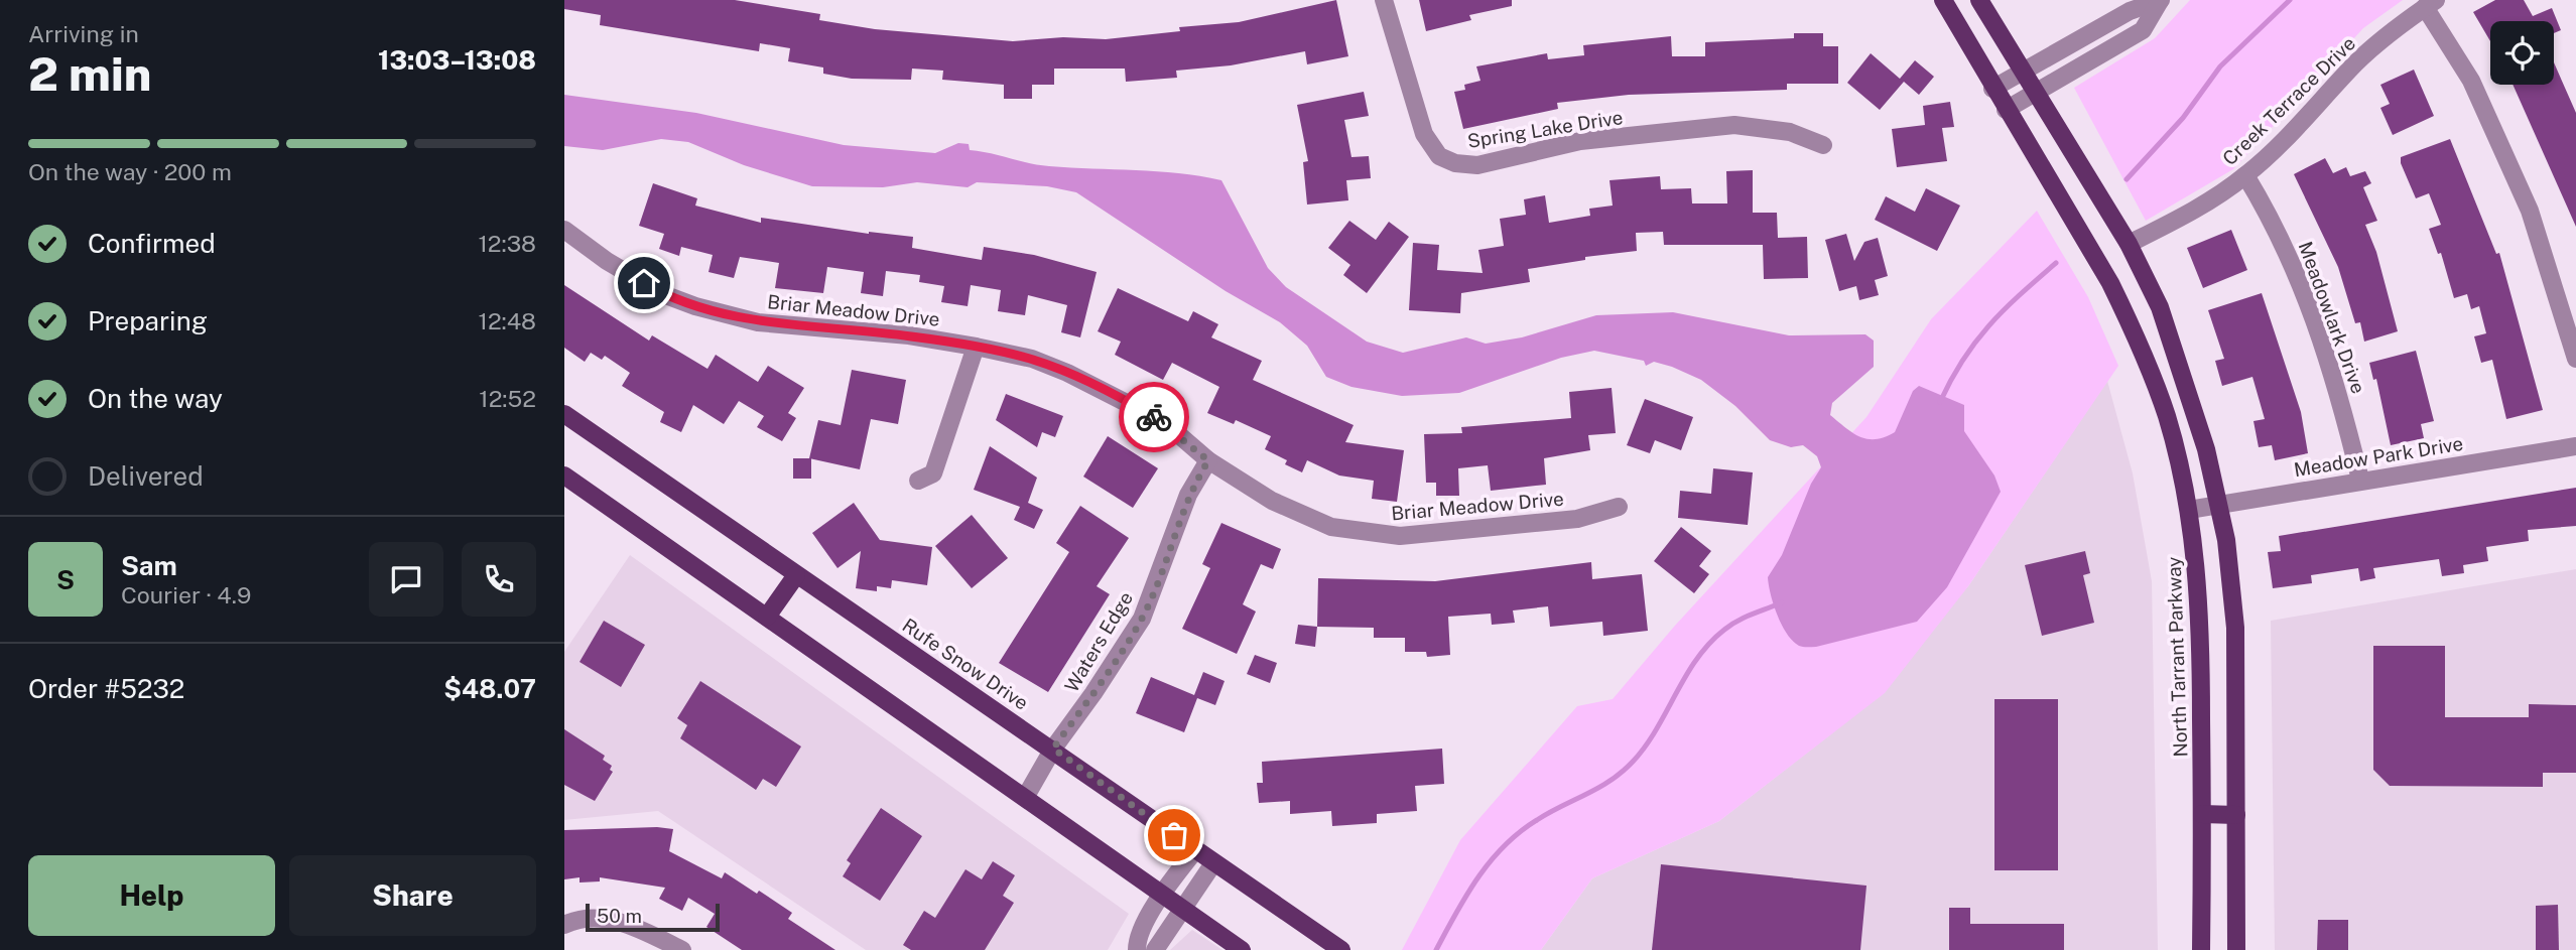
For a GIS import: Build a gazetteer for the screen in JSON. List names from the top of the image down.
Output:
{
  "streets": {
    "main road": ["North Tarrant Parkway", "Rufe Snow Drive"],
    "street": [
      "Creek Terrace Drive",
      "Spring Lake Drive",
      "Briar Meadow Drive",
      "Meadowlark Drive",
      "Meadow Park Drive",
      "Waters Edge"
    ]
  },
  "crossings": [
    ["Creek Terrace Drive", "Meadowlark Drive"],
    ["Briar Meadow Drive", "Waters Edge"],
    ["Meadowlark Drive", "Meadow Park Drive"],
    ["Meadow Park Drive", "North Tarrant Parkway"],
    ["Waters Edge", "Rufe Snow Drive"]
  ],
  "scale_bar": "50 m",
  "page": {
    "heading": ["2 min", "Arriving in", "13:03–13:08"],
    "panel": [
      "Sam",
      "Courier · 4.9",
      "Order #5232",
      "$48.07"
    ],
    "bar": "On the way · 200 m",
    "list": [
      ["Confirmed", "12:38"],
      ["Preparing", "12:48"],
      ["On the way", "12:52"],
      "Delivered"
    ],
    "round": "S",
    "buttons": ["Help", "Share"],
    "scale": "50 m"
  }
}
